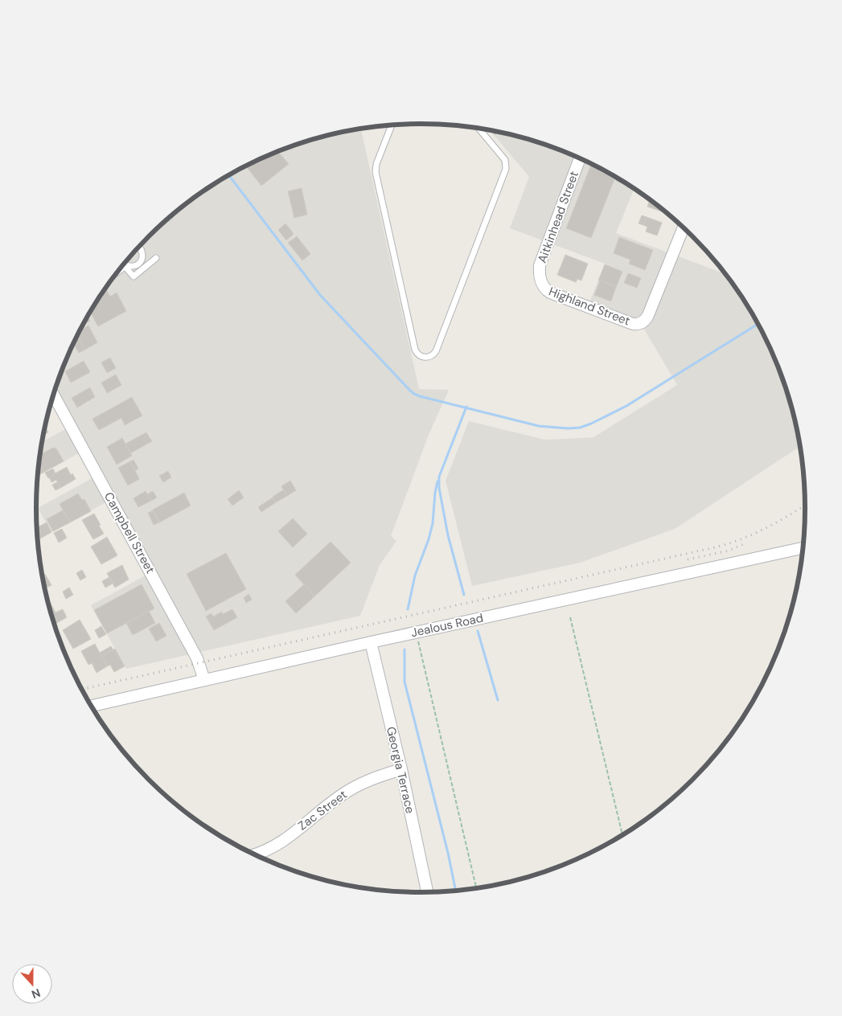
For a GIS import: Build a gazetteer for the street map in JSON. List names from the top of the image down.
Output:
{
  "streets": {
    "street": [
      "Aitkinhead Street",
      "Highland Street",
      "Campbell Street",
      "Jealous Road",
      "Georgia Terrace",
      "Zac Street"
    ]
  },
  "crossings": [
    ["Aitkinhead Street", "Highland Street"],
    ["Campbell Street", "Jealous Road"],
    ["Jealous Road", "Georgia Terrace"],
    ["Georgia Terrace", "Zac Street"]
  ],
  "north": "bottom"
}
